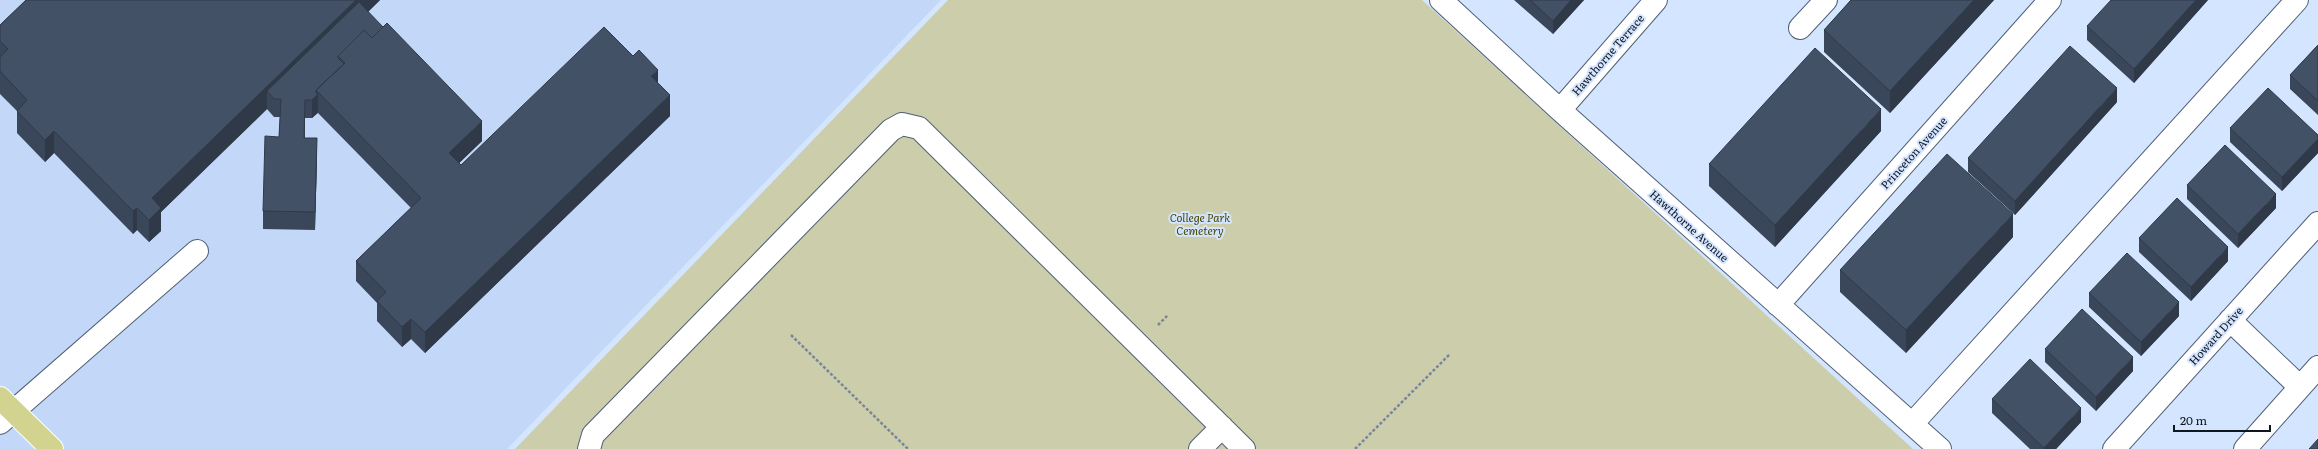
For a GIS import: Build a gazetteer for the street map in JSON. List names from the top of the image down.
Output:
{
  "streets": {
    "street": [
      "Hawthorne Terrace",
      "Princeton Avenue",
      "Hawthorne Avenue",
      "Howard Drive"
    ]
  },
  "crossings": [
    ["Hawthorne Terrace", "Hawthorne Avenue"],
    ["Princeton Avenue", "Hawthorne Avenue"]
  ],
  "parks": ["College Park Cemetery"],
  "scale_bar": "20 m"
}
